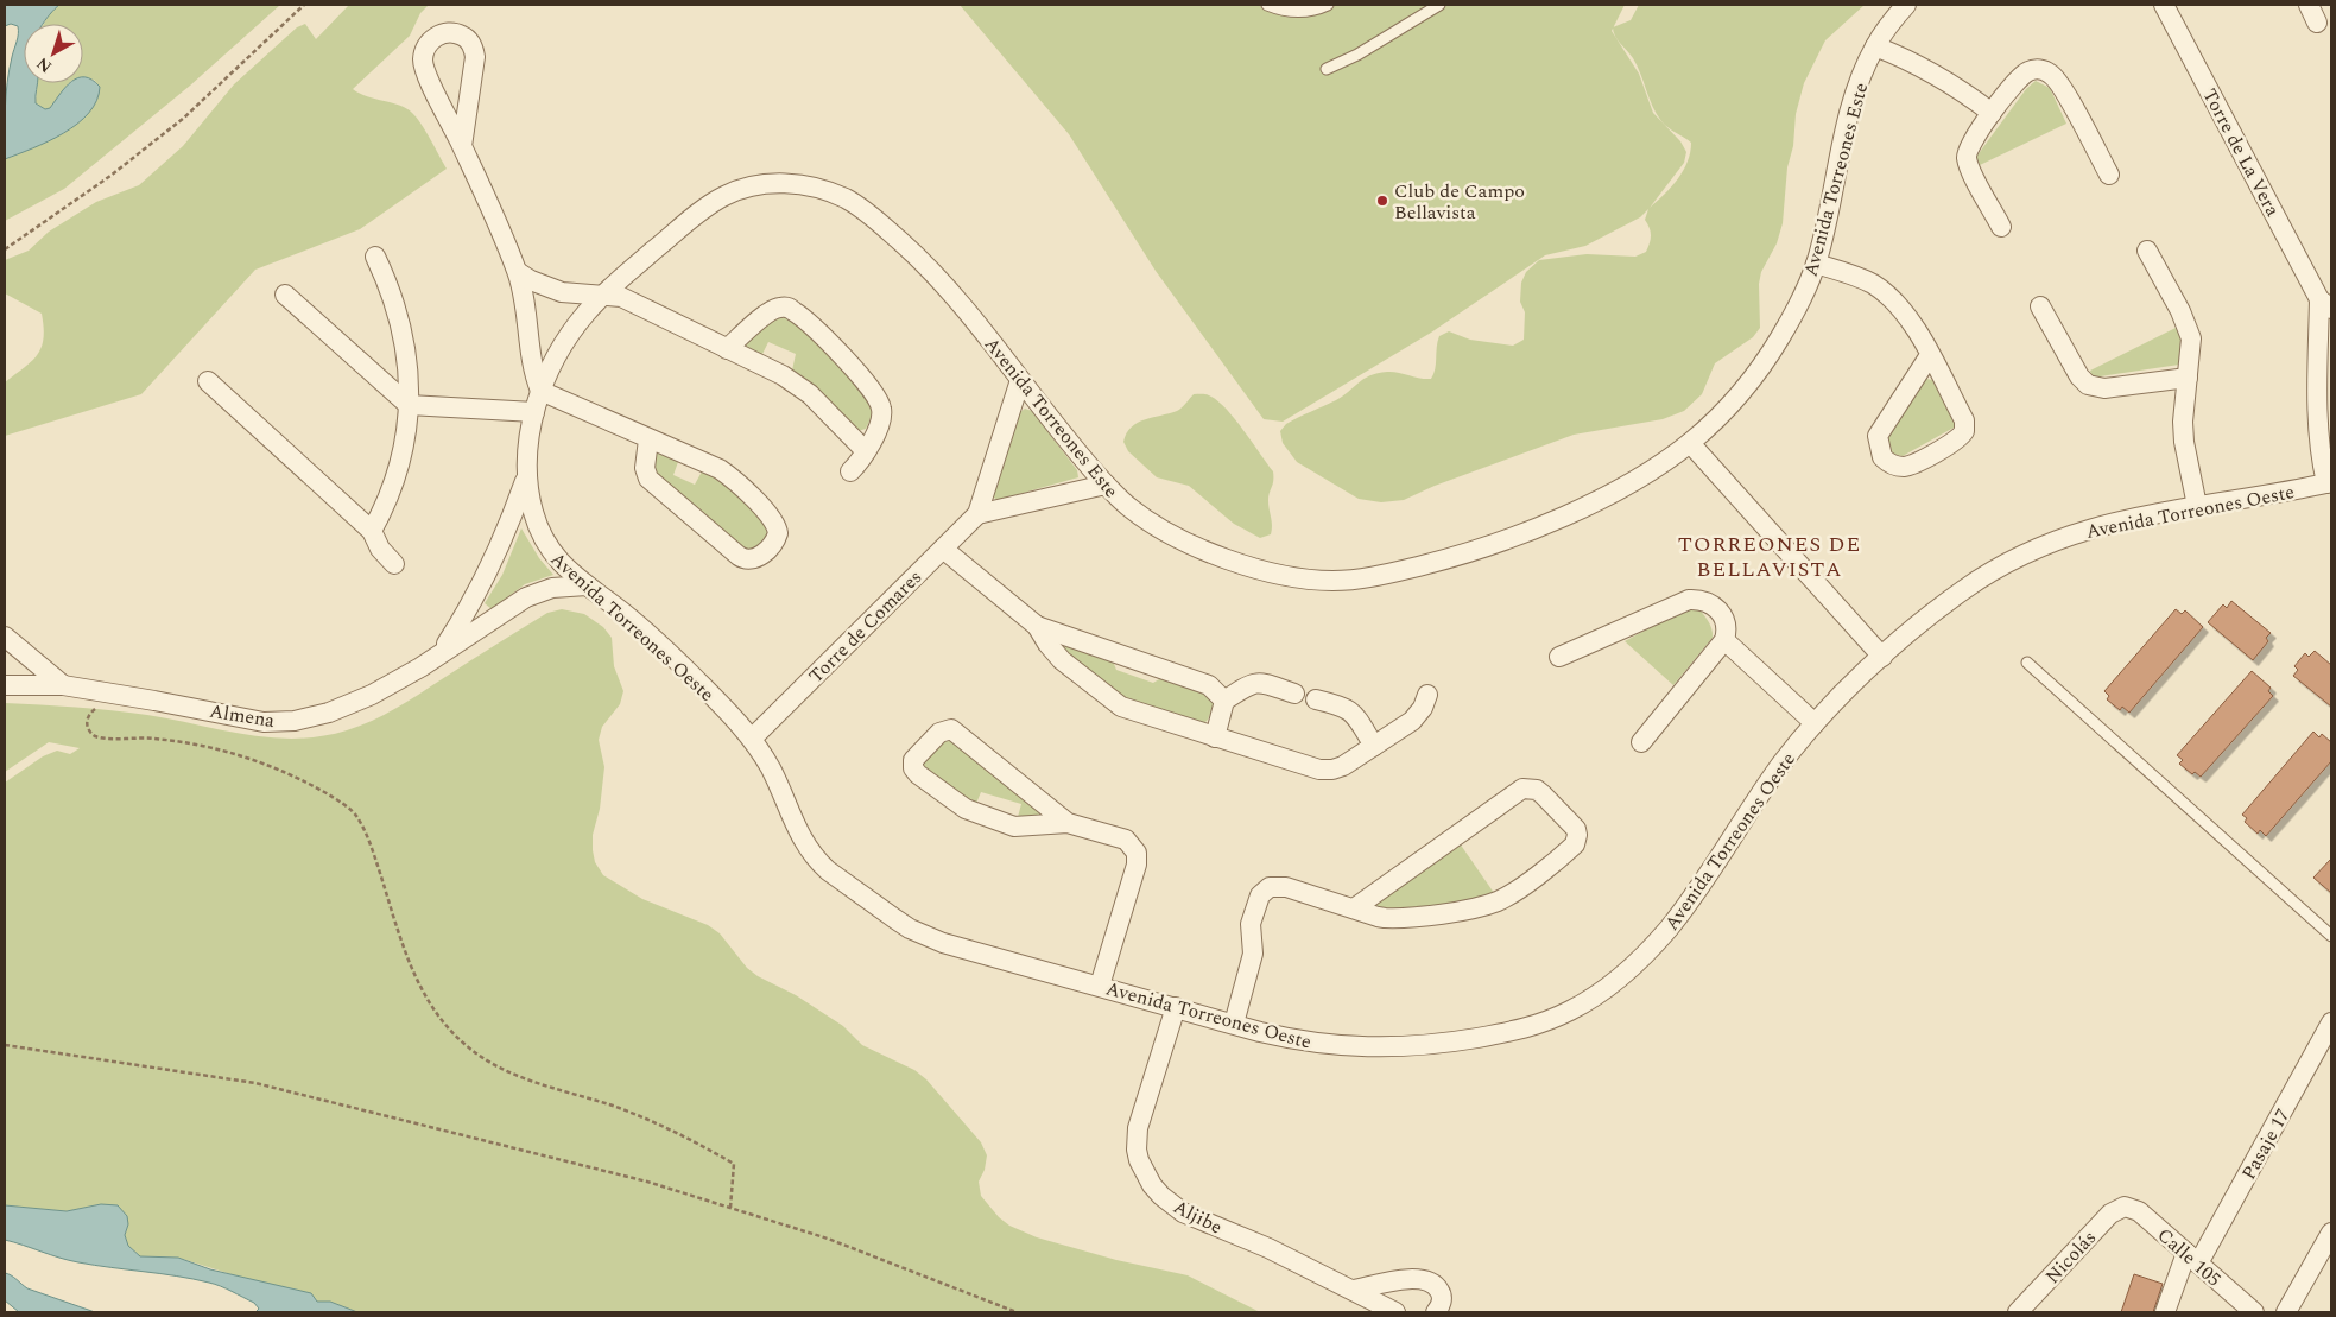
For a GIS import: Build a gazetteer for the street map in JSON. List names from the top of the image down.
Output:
{
  "streets": {
    "street": [
      "Torre de La Vera",
      "Avenida Torreones Este",
      "Avenida Torreones Oeste",
      "Torre de Comares",
      "Almena",
      "Pasaje 17",
      "Aljibe",
      "Nicolás",
      "Calle 105"
    ]
  },
  "crossings": [
    ["Torre de La Vera", "Avenida Torreones Oeste"],
    ["Avenida Torreones Este", "Avenida Torreones Oeste"],
    ["Avenida Torreones Este", "Torre de Comares"],
    ["Avenida Torreones Oeste", "Torre de Comares"],
    ["Avenida Torreones Oeste", "Almena"],
    ["Avenida Torreones Oeste", "Aljibe"],
    ["Pasaje 17", "Calle 105"],
    ["Nicolás", "Calle 105"]
  ],
  "districts": ["TORREONES DE BELLAVISTA"],
  "places": ["Club de Campo Bellavista"],
  "north": "bottom left"
}
